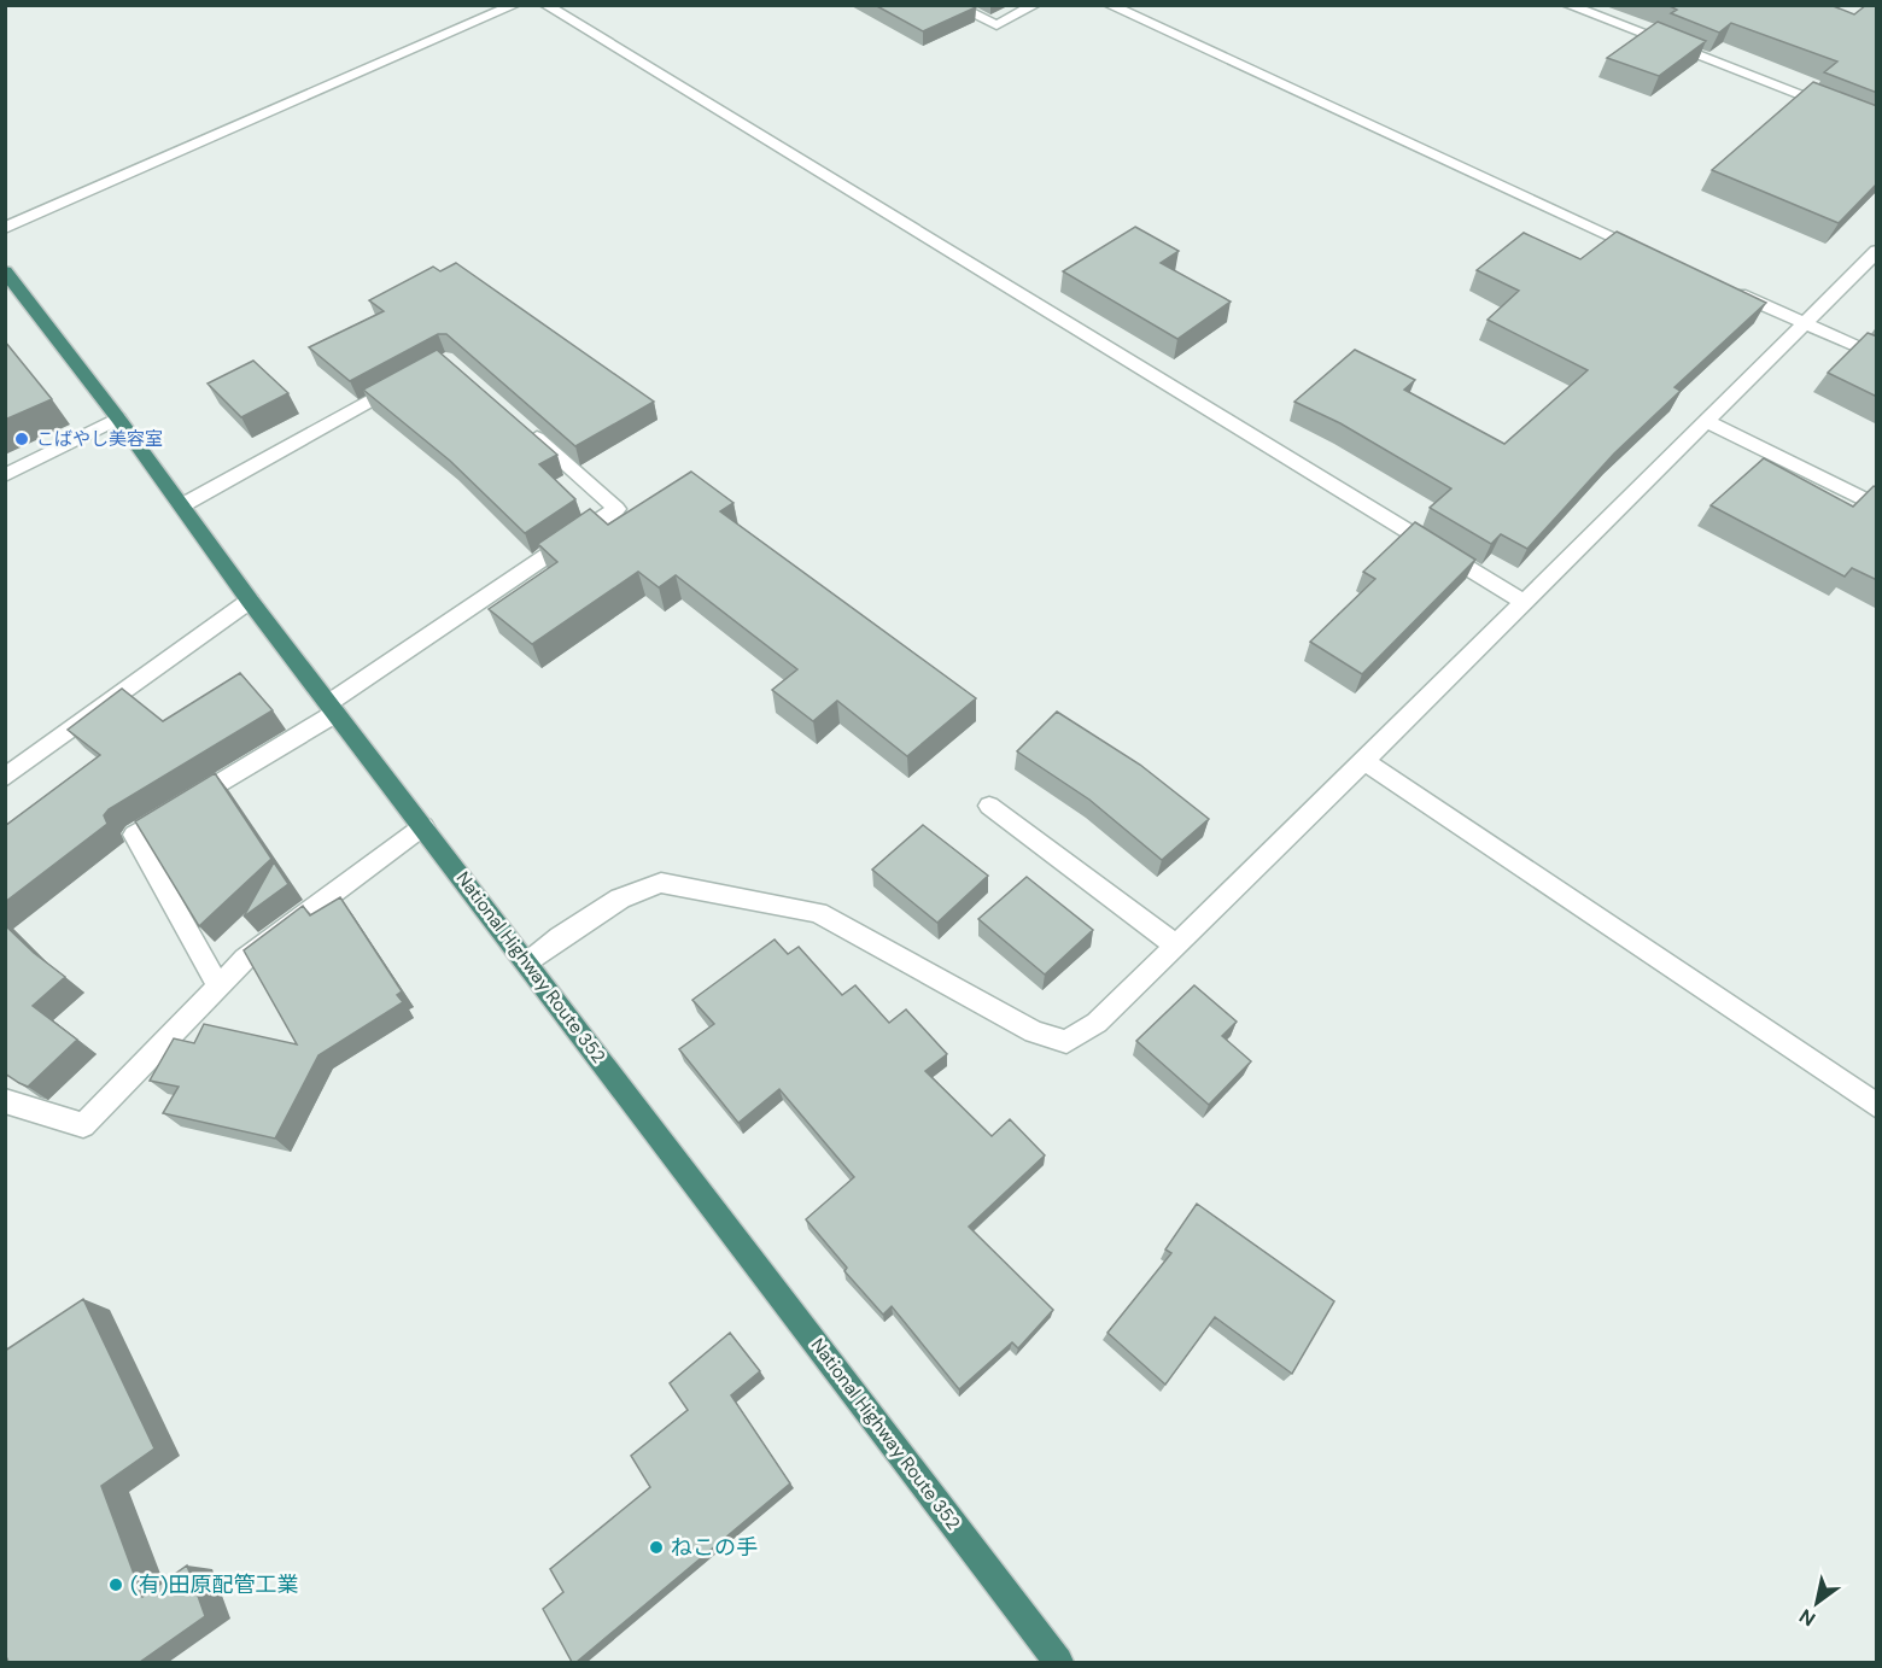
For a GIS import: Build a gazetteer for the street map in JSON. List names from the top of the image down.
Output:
{
  "streets": {
    "highway": ["National Highway Route 352"]
  },
  "places": ["こばやし美容室", "ねこの手", "(有)田原配管工業"],
  "north": "bottom left"
}
